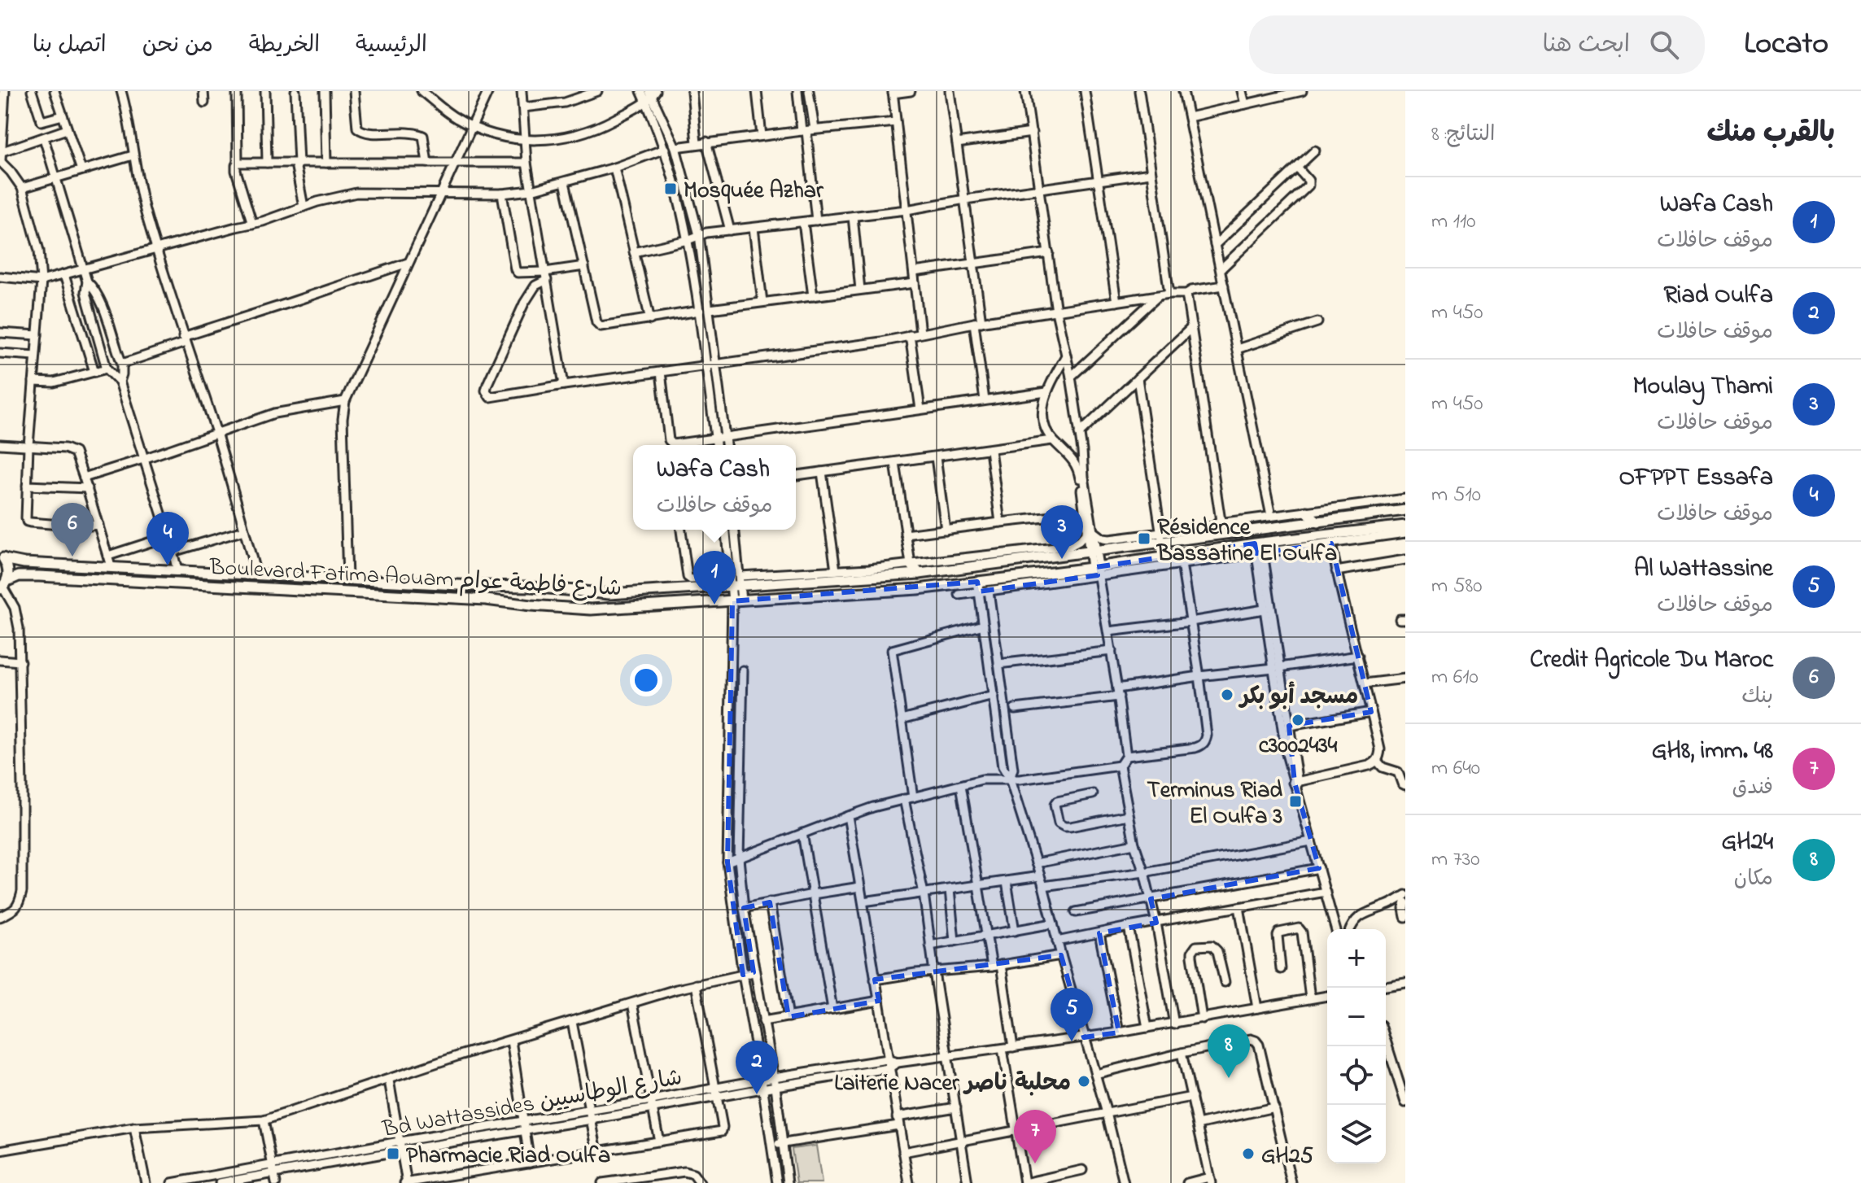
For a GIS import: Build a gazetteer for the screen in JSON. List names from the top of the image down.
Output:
{
  "streets": {
    "main road": ["Boulevard Fatima Aouam شارع فاطمة عوام"],
    "street": ["Bd Wattassides شارع الوطاسيين"]
  },
  "places": {
    "transit": [
      "Mosquée Azhar",
      "Résidence Bassatine El Oulfa",
      "Terminus Riad El Oulfa 3",
      "Pharmacie Riad Oulfa"
    ],
    "other": [
      "مسجد أبو بكر",
      "c3002434",
      "Laiterie Nacer محلبة ناصر",
      "GH25"
    ]
  },
  "page": {
    "header": "Locato",
    "search": "ابحث هنا",
    "nav": [
      "الرئيسية",
      "الخريطة",
      "من نحن",
      "اتصل بنا"
    ],
    "heading": ["بالقرب منك", "النتائج: 8"],
    "list": [
      {
        "mark": "1",
        "name": "Wafa Cash",
        "note": "موقف حافلات",
        "value": "110 m"
      },
      {
        "mark": "2",
        "name": "Riad Oulfa",
        "note": "موقف حافلات",
        "value": "450 m"
      },
      {
        "mark": "3",
        "name": "Moulay Thami",
        "note": "موقف حافلات",
        "value": "450 m"
      },
      {
        "mark": "4",
        "name": "OFPPT Essafa",
        "note": "موقف حافلات",
        "value": "510 m"
      },
      {
        "mark": "5",
        "name": "Al Wattassine",
        "note": "موقف حافلات",
        "value": "580 m"
      },
      {
        "mark": "6",
        "name": "Credit Agricole Du Maroc",
        "note": "بنك",
        "value": "610 m"
      },
      {
        "mark": "7",
        "name": "GH8, imm. 48",
        "note": "فندق",
        "value": "640 m"
      },
      {
        "mark": "8",
        "name": "GH24",
        "note": "مكان",
        "value": "730 m"
      }
    ],
    "popup": ["Wafa Cash", "موقف حافلات"],
    "pins": [
      "6",
      "3",
      "4",
      "1",
      "5",
      "8",
      "2",
      "7"
    ],
    "map_buttons": ["+", "−"]
  }
}
